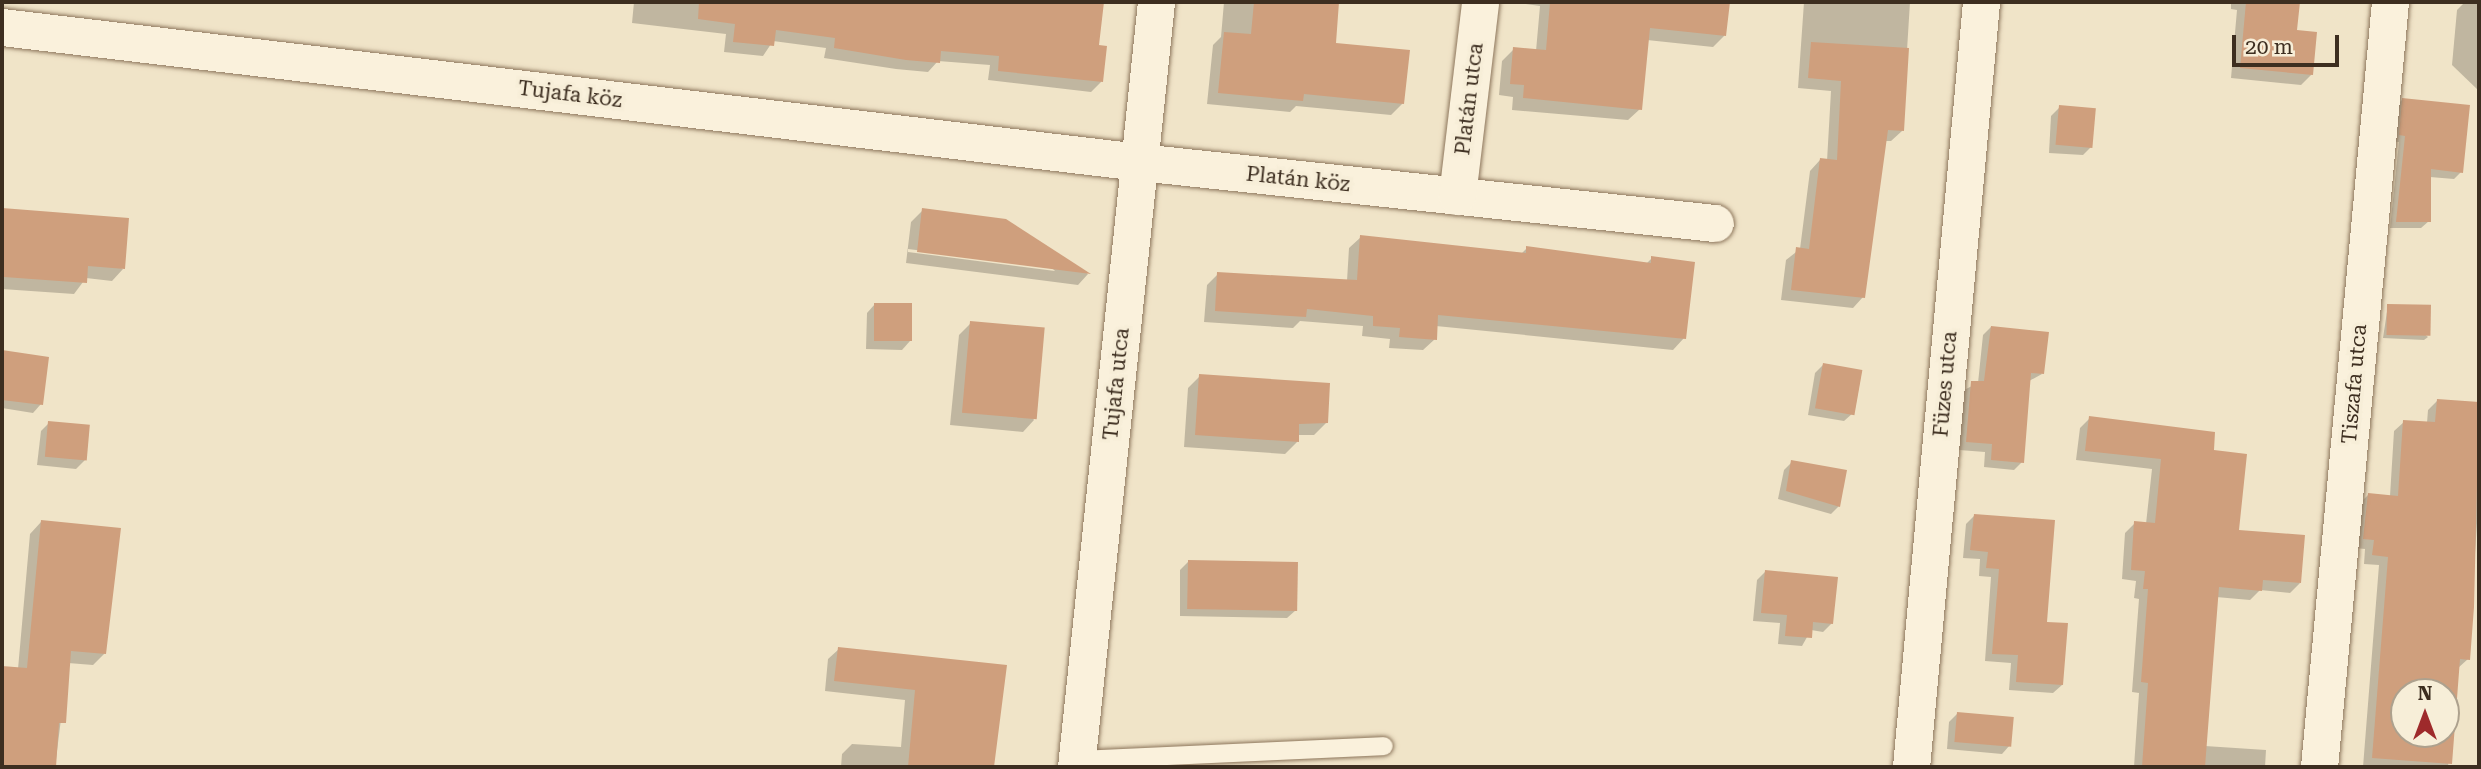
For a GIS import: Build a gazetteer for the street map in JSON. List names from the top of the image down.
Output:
{
  "streets": {
    "street": [
      "Tujafa köz",
      "Platán utca",
      "Platán köz",
      "Tujafa utca",
      "Füzes utca",
      "Tiszafa utca"
    ]
  },
  "crossings": [
    ["Tujafa köz", "Platán köz"],
    ["Tujafa köz", "Tujafa utca"],
    ["Platán utca", "Platán köz"],
    ["Platán köz", "Tujafa utca"]
  ],
  "scale_bar": "20 m",
  "north": "top"
}
